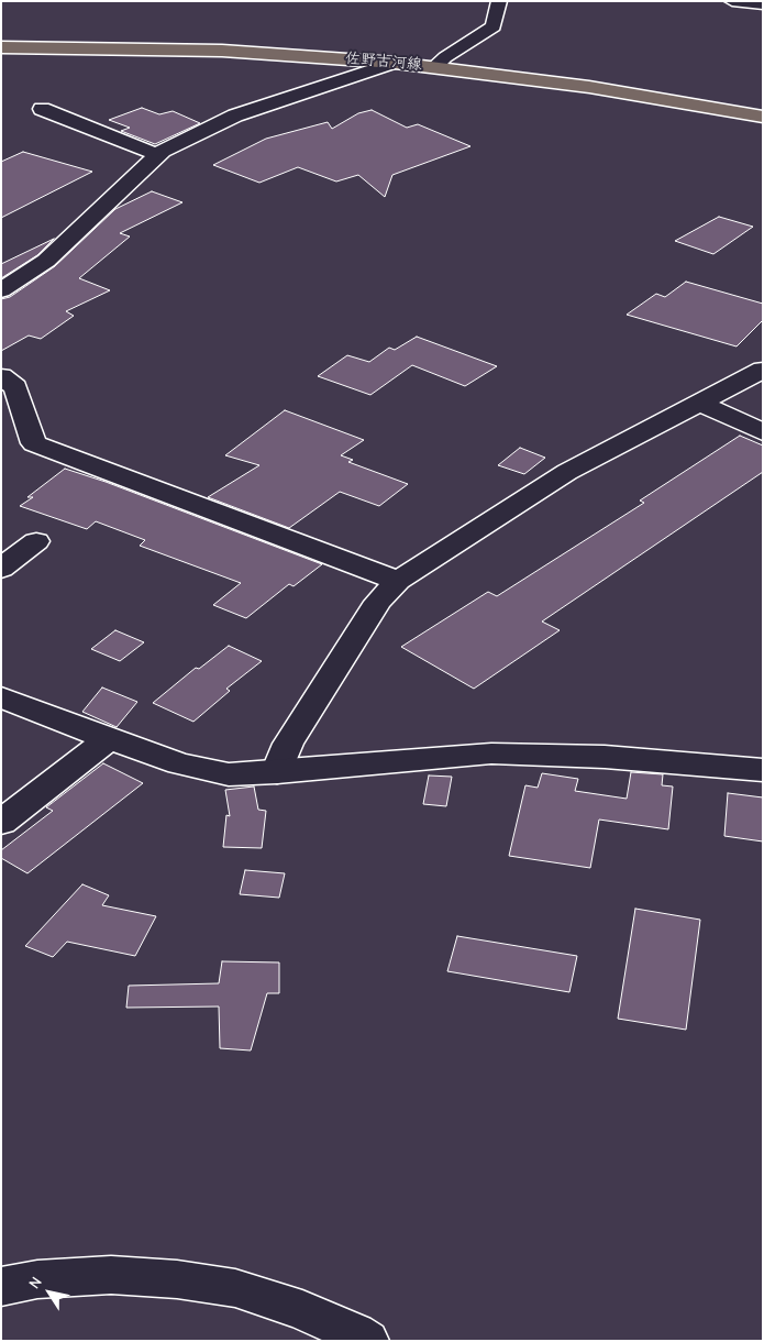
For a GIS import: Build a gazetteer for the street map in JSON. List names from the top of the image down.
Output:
{
  "streets": {
    "main road": ["佐野古河線"]
  },
  "north": "top left"
}
